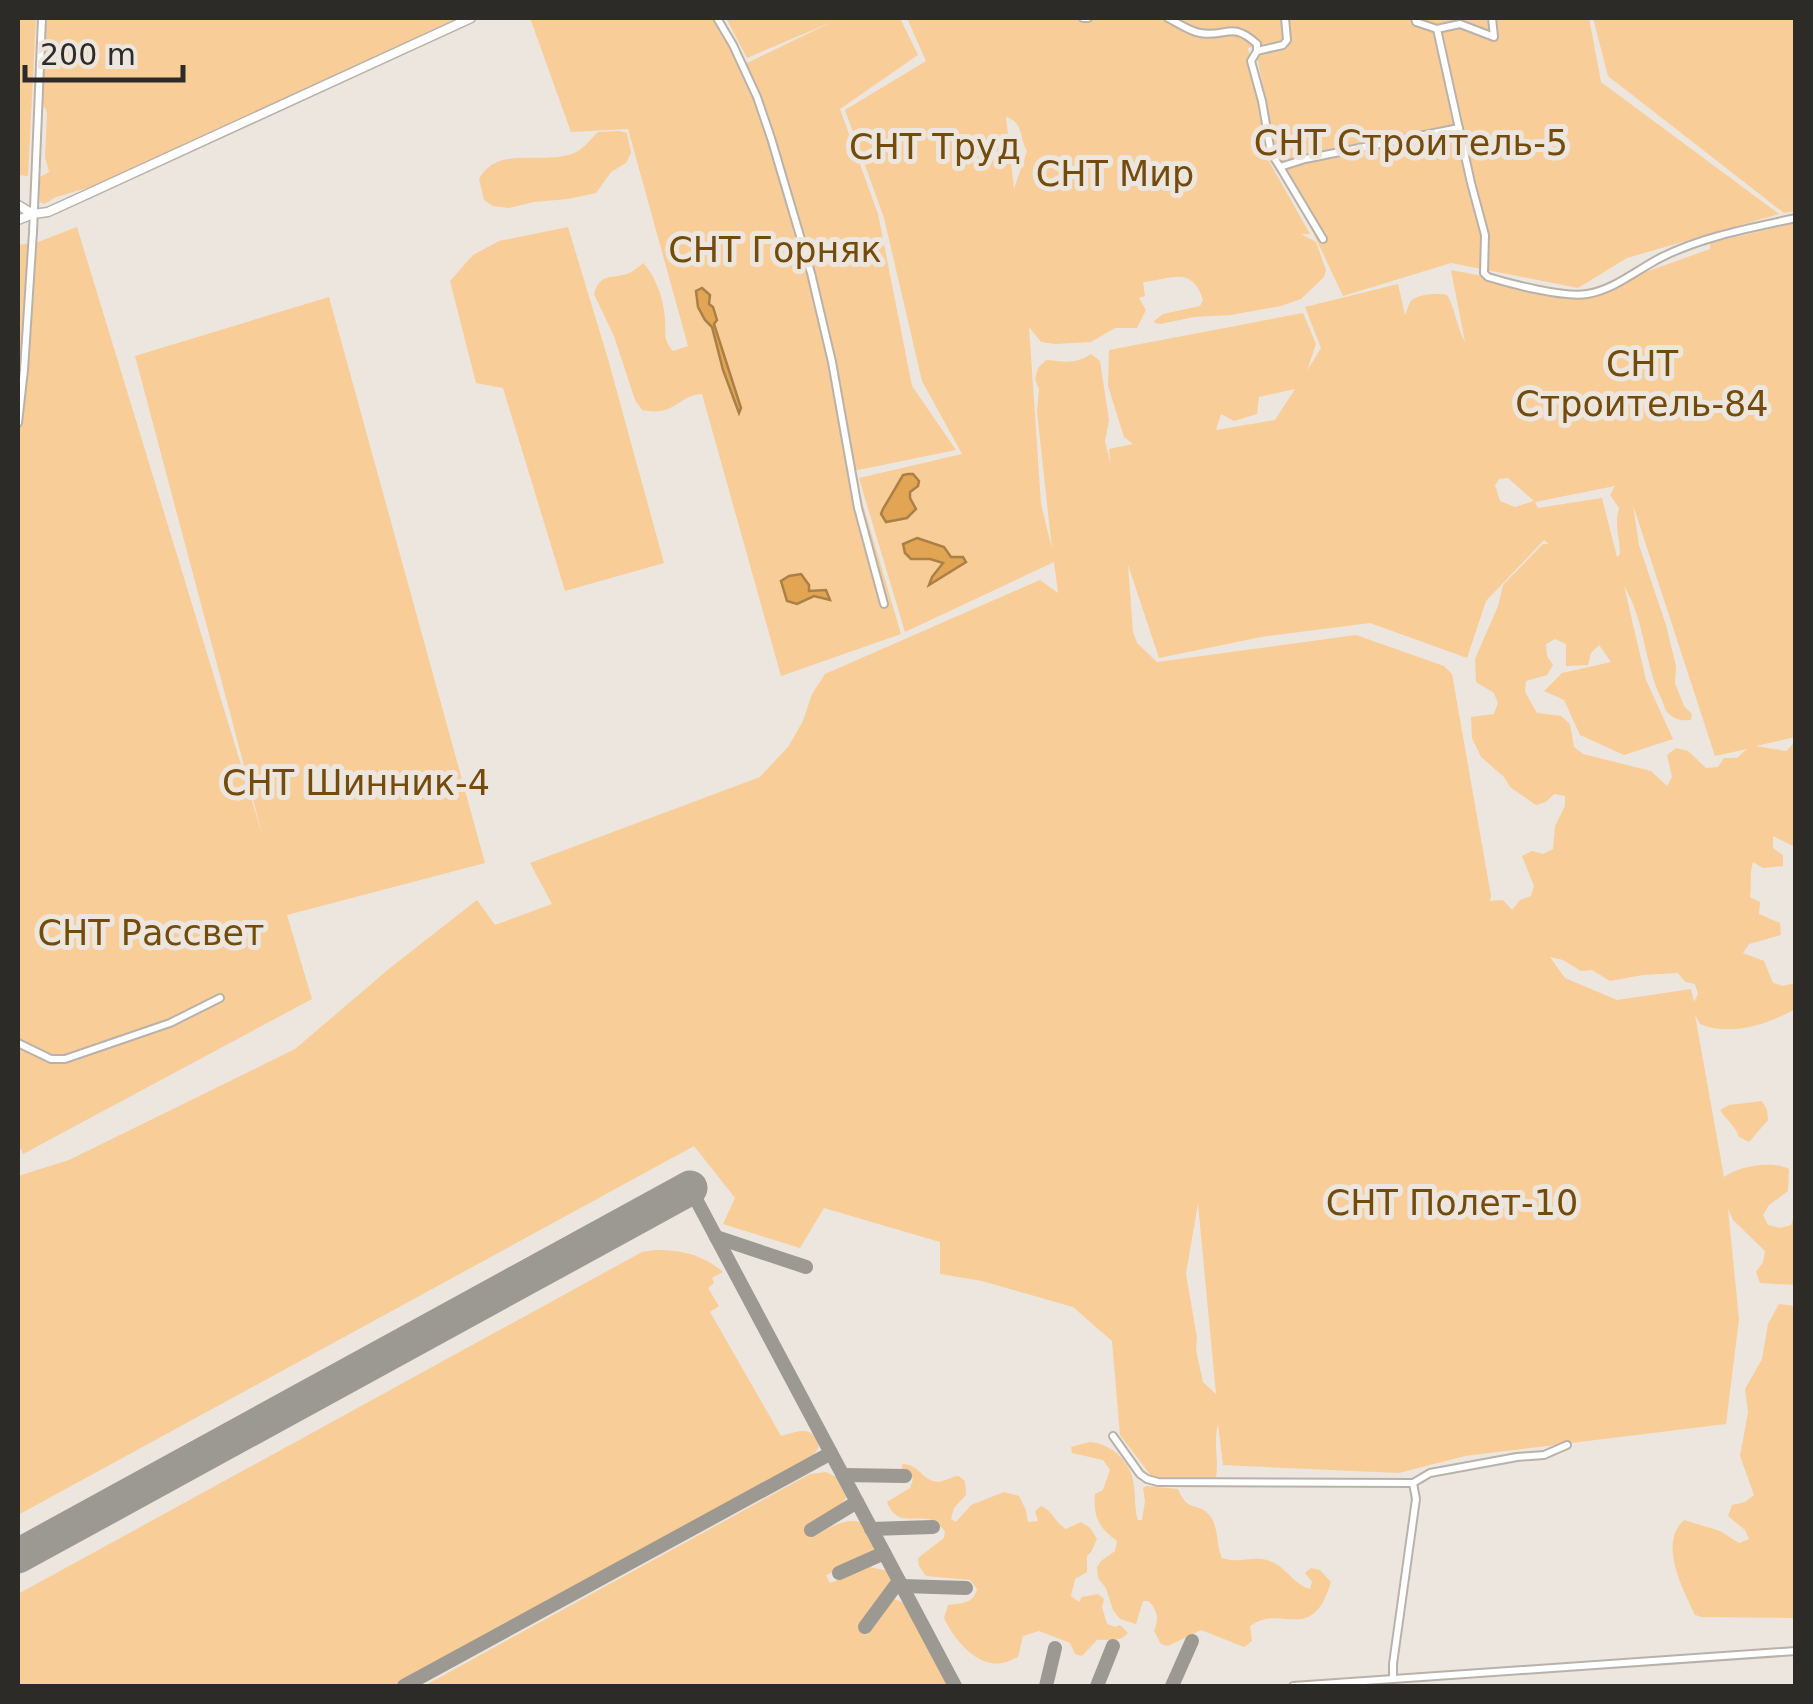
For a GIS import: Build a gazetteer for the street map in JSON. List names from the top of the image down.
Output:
{
  "parks": [
    "СНТ Строитель-5",
    "СНТ Труд",
    "СНТ Мир",
    "СНТ Горняк",
    "СНТ Строитель-84",
    "СНТ Шинник-4",
    "СНТ Рассвет",
    "СНТ Полет-10"
  ],
  "scale_bar": "200 m"
}
